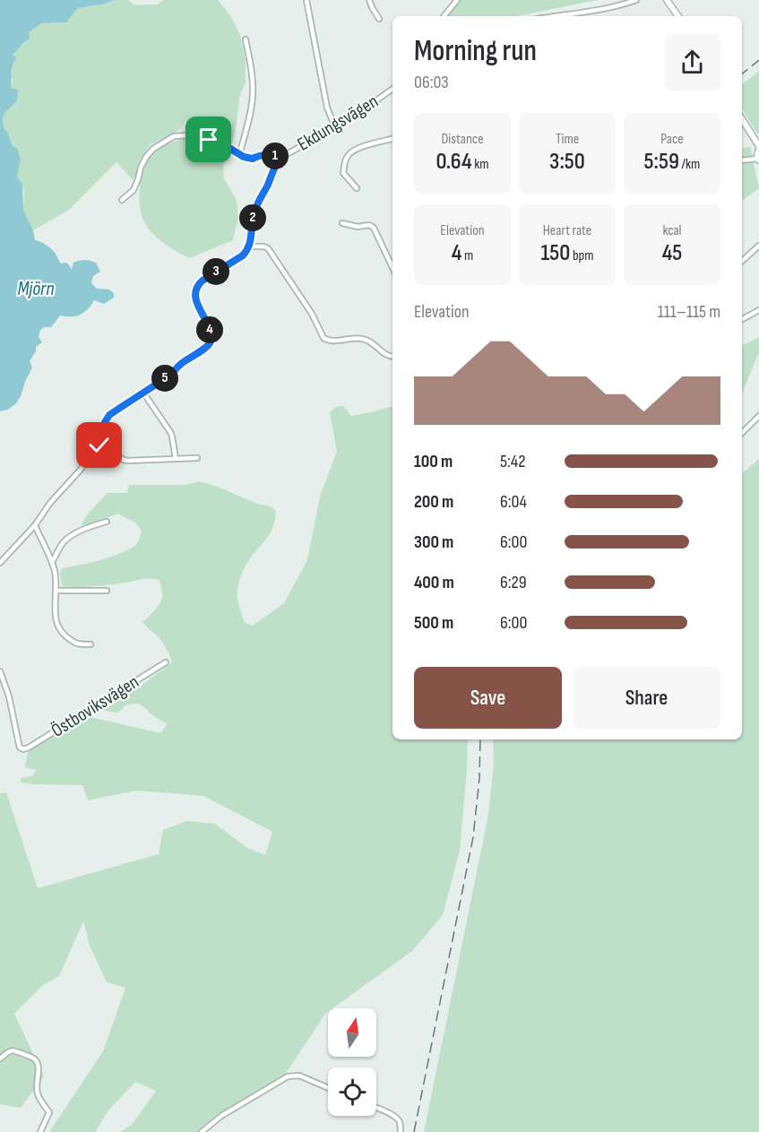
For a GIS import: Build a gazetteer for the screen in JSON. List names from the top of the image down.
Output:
{
  "streets": {
    "street": ["Ekdungsvägen", "Östboviksvägen"]
  },
  "water": ["Mjörn"],
  "north": "top",
  "page": {
    "heading": ["Morning run", "06:03"],
    "stats": [
      ["Distance", "0.64 km"],
      ["Time", "3:50"],
      ["Pace", "5:59 /km"],
      ["Elevation", "4 m"],
      ["Heart rate", "150 bpm"],
      ["kcal", "45"]
    ],
    "pins": [
      "1",
      "2",
      "3",
      "4",
      "5"
    ],
    "chart": ["Elevation", "111–115 m"],
    "list": [
      {
        "name": "100 m",
        "note": "5:42"
      },
      {
        "name": "200 m",
        "note": "6:04"
      },
      {
        "name": "300 m",
        "note": "6:00"
      },
      {
        "name": "400 m",
        "note": "6:29"
      },
      {
        "name": "500 m",
        "note": "6:00"
      }
    ],
    "buttons": ["Save", "Share"]
  }
}
